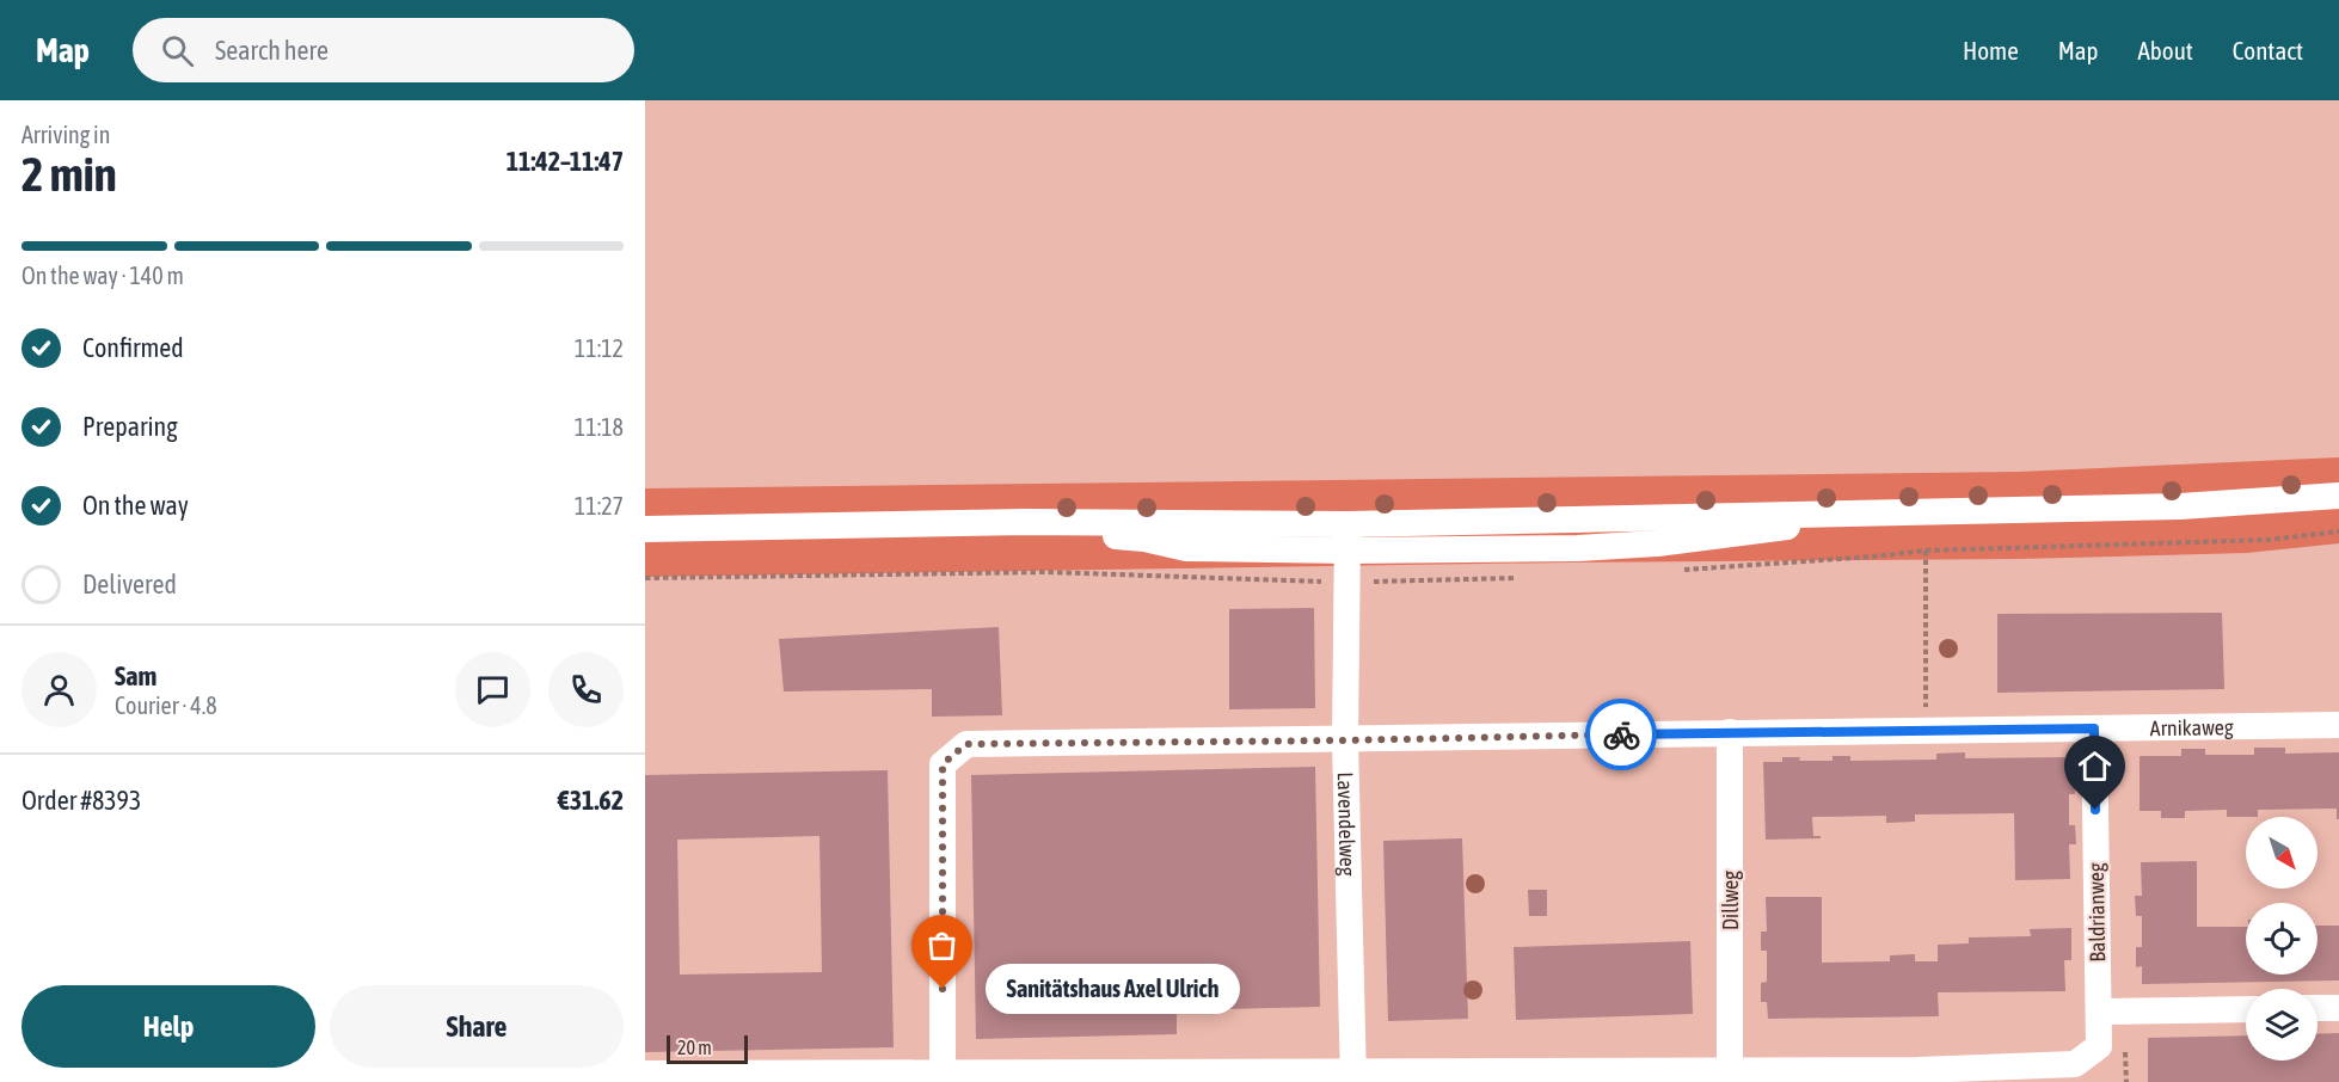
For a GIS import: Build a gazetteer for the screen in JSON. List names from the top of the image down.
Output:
{
  "streets": {
    "street": [
      "Arnikaweg",
      "Lavendelweg",
      "Dillweg",
      "Baldrianweg"
    ]
  },
  "crossings": [
    ["Arnikaweg", "Lavendelweg"],
    ["Arnikaweg", "Dillweg"],
    ["Arnikaweg", "Baldrianweg"]
  ],
  "places": ["Sanitätshaus Axel Ulrich"],
  "scale_bar": "20 m",
  "north": "bottom right",
  "page": {
    "header": "Map",
    "search": "Search here",
    "nav": [
      "Home",
      "Map",
      "About",
      "Contact"
    ],
    "heading": ["2 min", "Arriving in", "11:42–11:47"],
    "panel": [
      "Sam",
      "Courier · 4.8",
      "Order #8393",
      "€31.62"
    ],
    "bar": "On the way · 140 m",
    "list": [
      ["Confirmed", "11:12"],
      ["Preparing", "11:18"],
      ["On the way", "11:27"],
      "Delivered"
    ],
    "bubble": "Sanitätshaus Axel Ulrich",
    "buttons": ["Help", "Share"],
    "scale": "20 m"
  }
}
